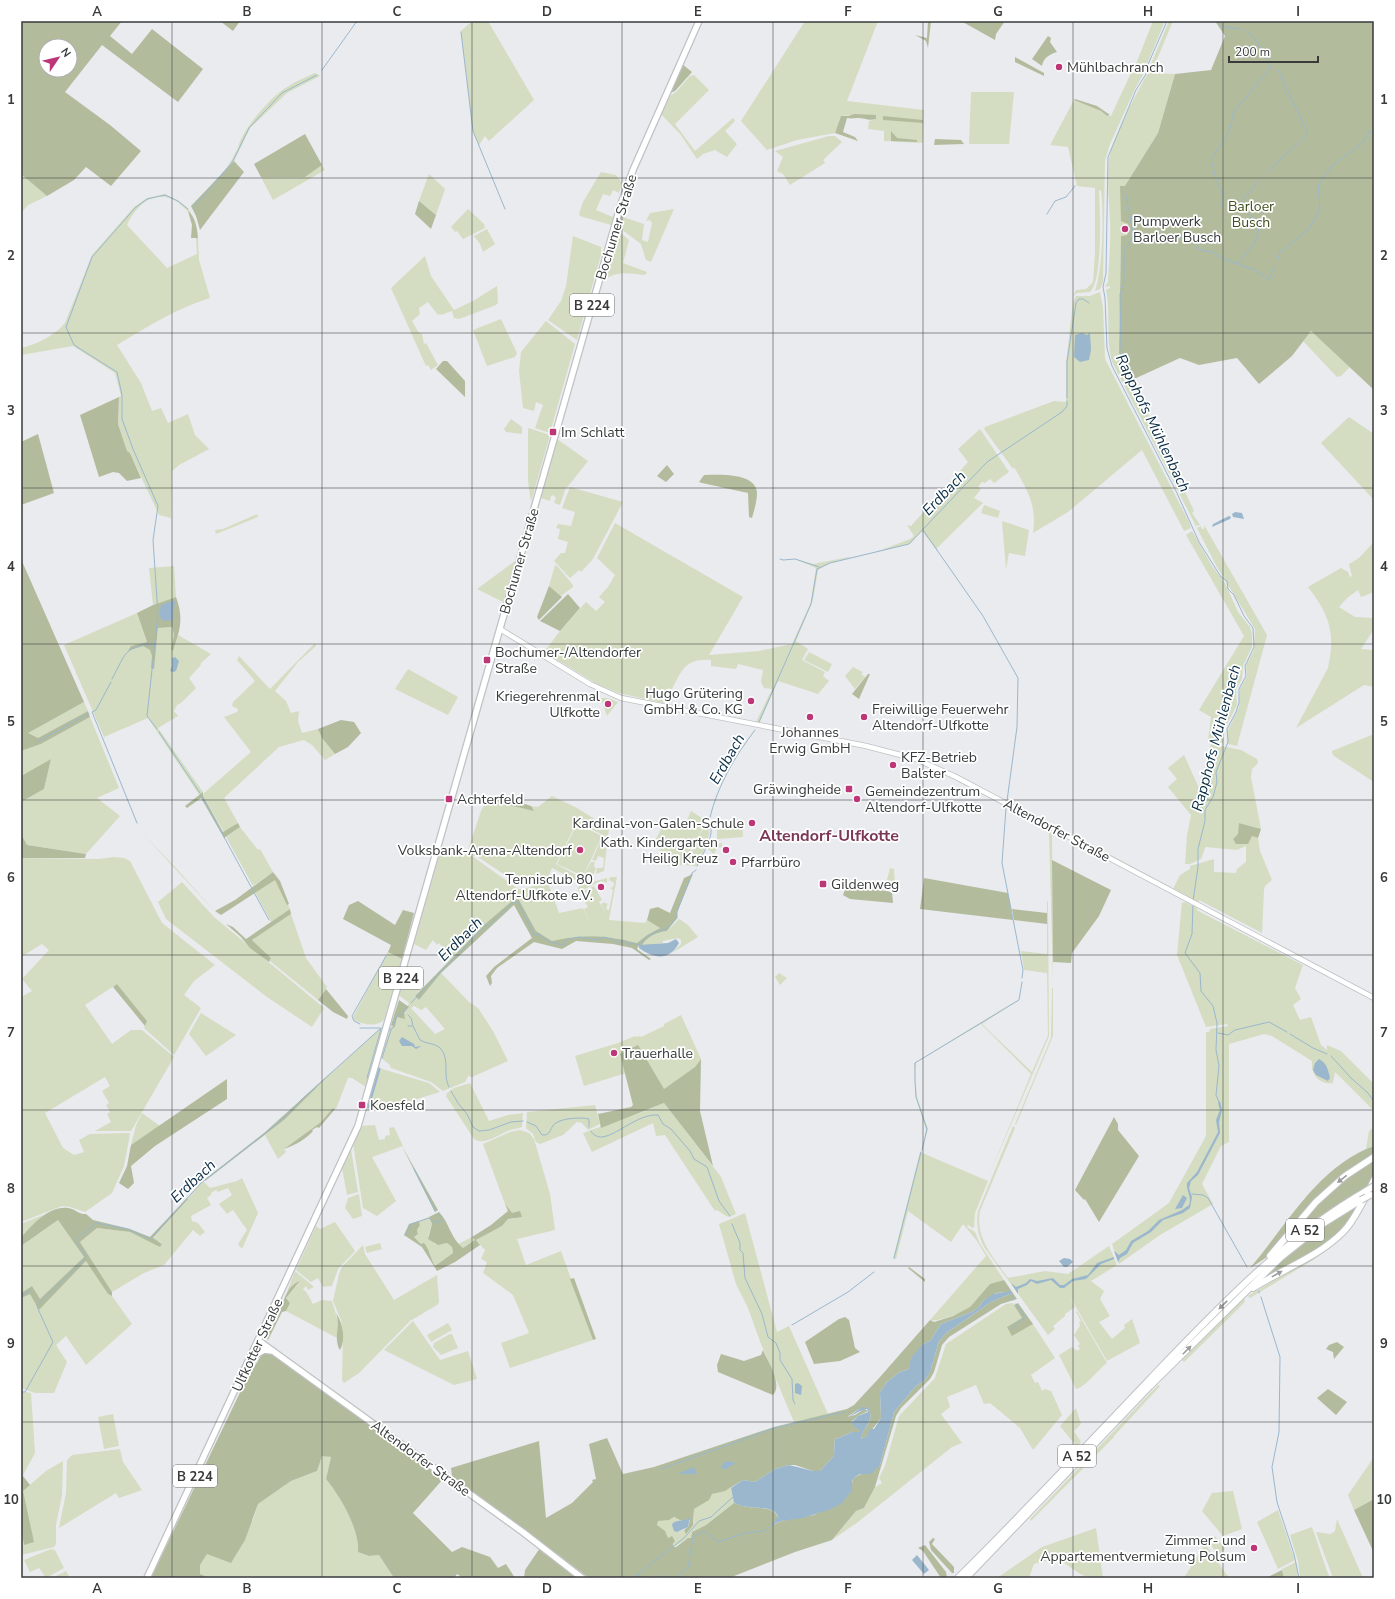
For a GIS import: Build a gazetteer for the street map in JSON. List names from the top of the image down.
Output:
{
  "streets": {
    "highway": ["A 52"],
    "main road": [
      "Bochumer Straße",
      "B 224",
      "Altendorfer Straße",
      "Ulfkotter Straße"
    ]
  },
  "crossings": [
    ["Bochumer Straße", "Altendorfer Straße"],
    ["Bochumer Straße", "Ulfkotter Straße"],
    ["Altendorfer Straße", "Ulfkotter Straße"]
  ],
  "districts": ["Altendorf-Ulfkotte"],
  "water": ["Rapphofs Mühlenbach", "Erdbach"],
  "parks": ["Barloer Busch"],
  "places": {
    "other": [
      "Mühlbachranch",
      "Pumpwerk Barloer Busch",
      "Hugo Grütering GmbH & Co. KG",
      "Kriegerehrenmal Ulfkotte",
      "Johannes Erwig GmbH",
      "Freiwillige Feuerwehr Altendorf-Ulfkotte",
      "KFZ-Betrieb Balster",
      "Gemeindezentrum Altendorf-Ulfkotte",
      "Kardinal-von-Galen-Schule",
      "Volksbank-Arena-Altendorf",
      "Kath. Kindergarten Heilig Kreuz",
      "Pfarrbüro",
      "Tennisclub 80 Altendorf-Ulfkote e.V.",
      "Trauerhalle",
      "Zimmer- und Appartementvermietung Polsum"
    ],
    "transit": [
      "Im Schlatt",
      "Bochumer-/Altendorfer Straße",
      "Gräwingheide",
      "Achterfeld",
      "Gildenweg",
      "Koesfeld"
    ]
  },
  "scale_bar": "200 m",
  "north": "top right",
  "grid": {
    "columns": [
      "A",
      "B",
      "C",
      "D",
      "E",
      "F",
      "G",
      "H",
      "I"
    ],
    "rows": [
      "1",
      "2",
      "3",
      "4",
      "5",
      "6",
      "7",
      "8",
      "9",
      "10"
    ]
  }
}
